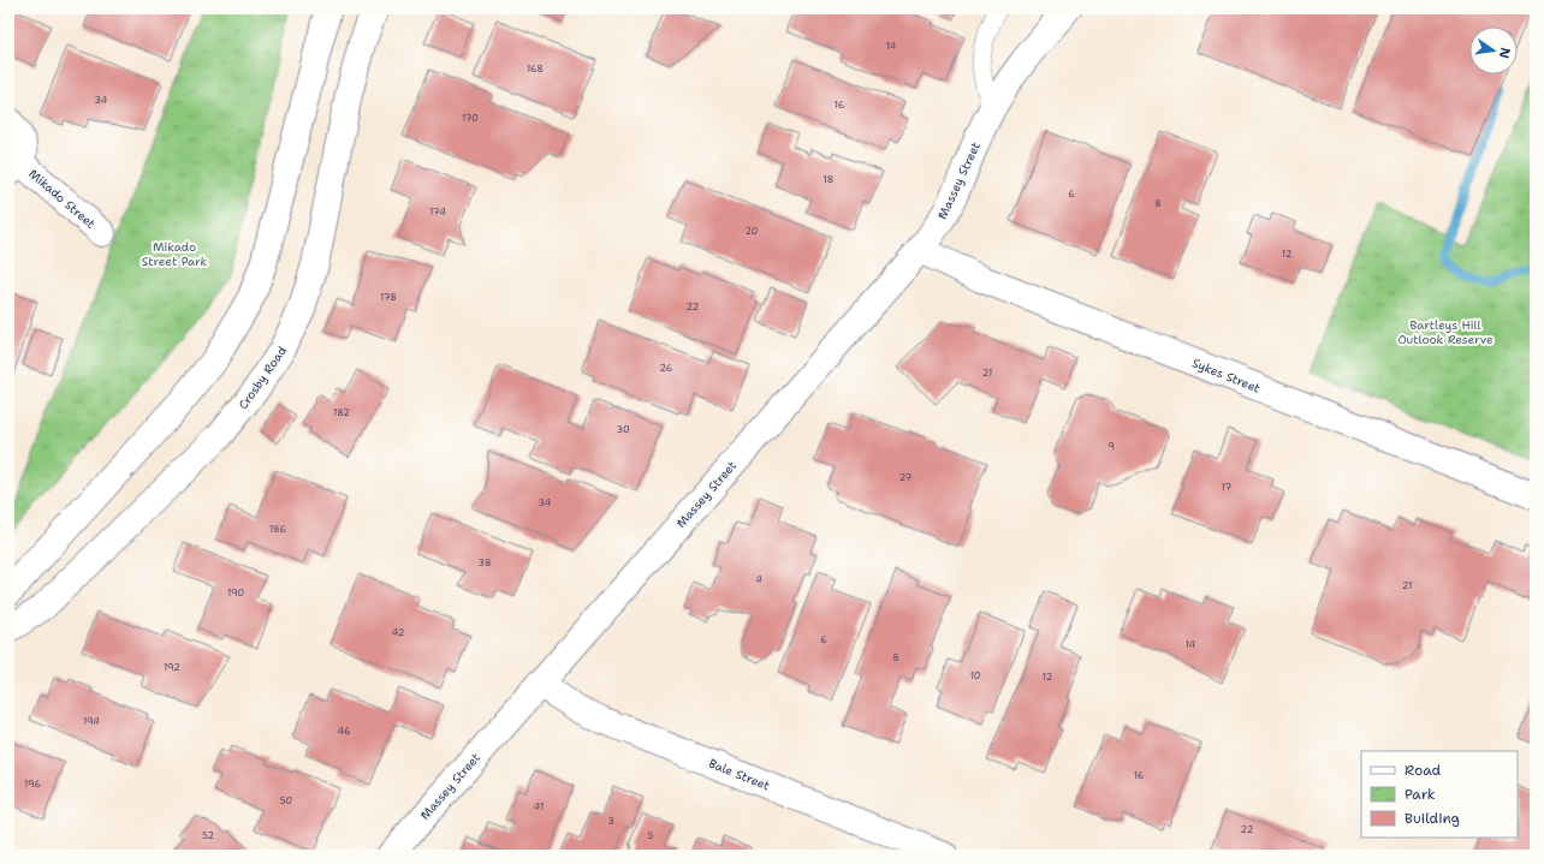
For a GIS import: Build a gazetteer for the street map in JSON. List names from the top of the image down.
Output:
{
  "streets": {
    "street": [
      "Massey Street",
      "Mikado Street",
      "Sykes Street",
      "Crosby Road",
      "Bale Street"
    ]
  },
  "crossings": [
    ["Massey Street", "Sykes Street"],
    ["Massey Street", "Bale Street"]
  ],
  "parks": ["Mikado Street Park", "Bartleys Hill Outlook Reserve"],
  "house_numbers": [
    "14",
    "168",
    "34",
    "16",
    "170",
    "18",
    "6",
    "8",
    "174",
    "20",
    "12",
    "178",
    "22",
    "26",
    "21",
    "182",
    "30",
    "9",
    "27",
    "17",
    "34",
    "186",
    "38",
    "4",
    "21",
    "190",
    "42",
    "6",
    "14",
    "8",
    "192",
    "10",
    "12",
    "194",
    "46",
    "16",
    "196",
    "50",
    "41",
    "3",
    "22",
    "52",
    "5"
  ],
  "legend": ["Road", "Park", "Building"],
  "north": "right"
}
